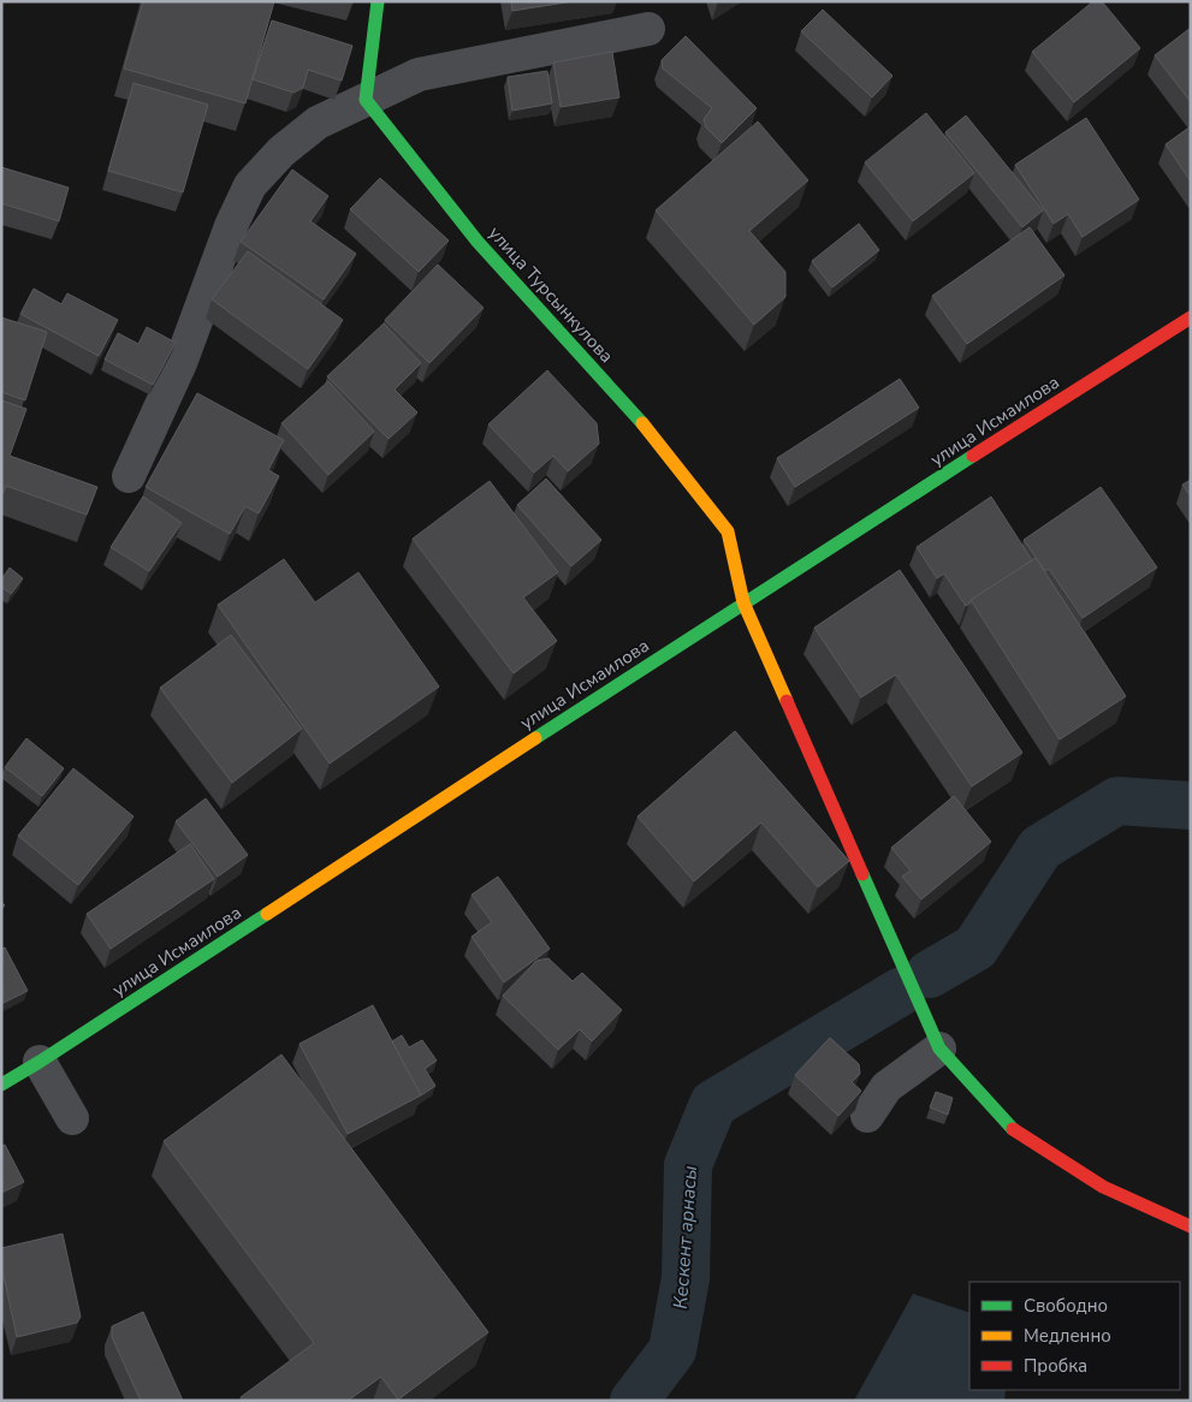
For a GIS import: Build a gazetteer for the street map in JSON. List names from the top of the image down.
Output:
{
  "streets": {
    "street": ["улица Турсынкулова", "улица Исмаилова"]
  },
  "crossings": [
    ["улица Турсынкулова", "улица Исмаилова"]
  ],
  "water": ["Кескент арнасы"],
  "legend": ["Свободно", "Медленно", "Пробка"]
}
